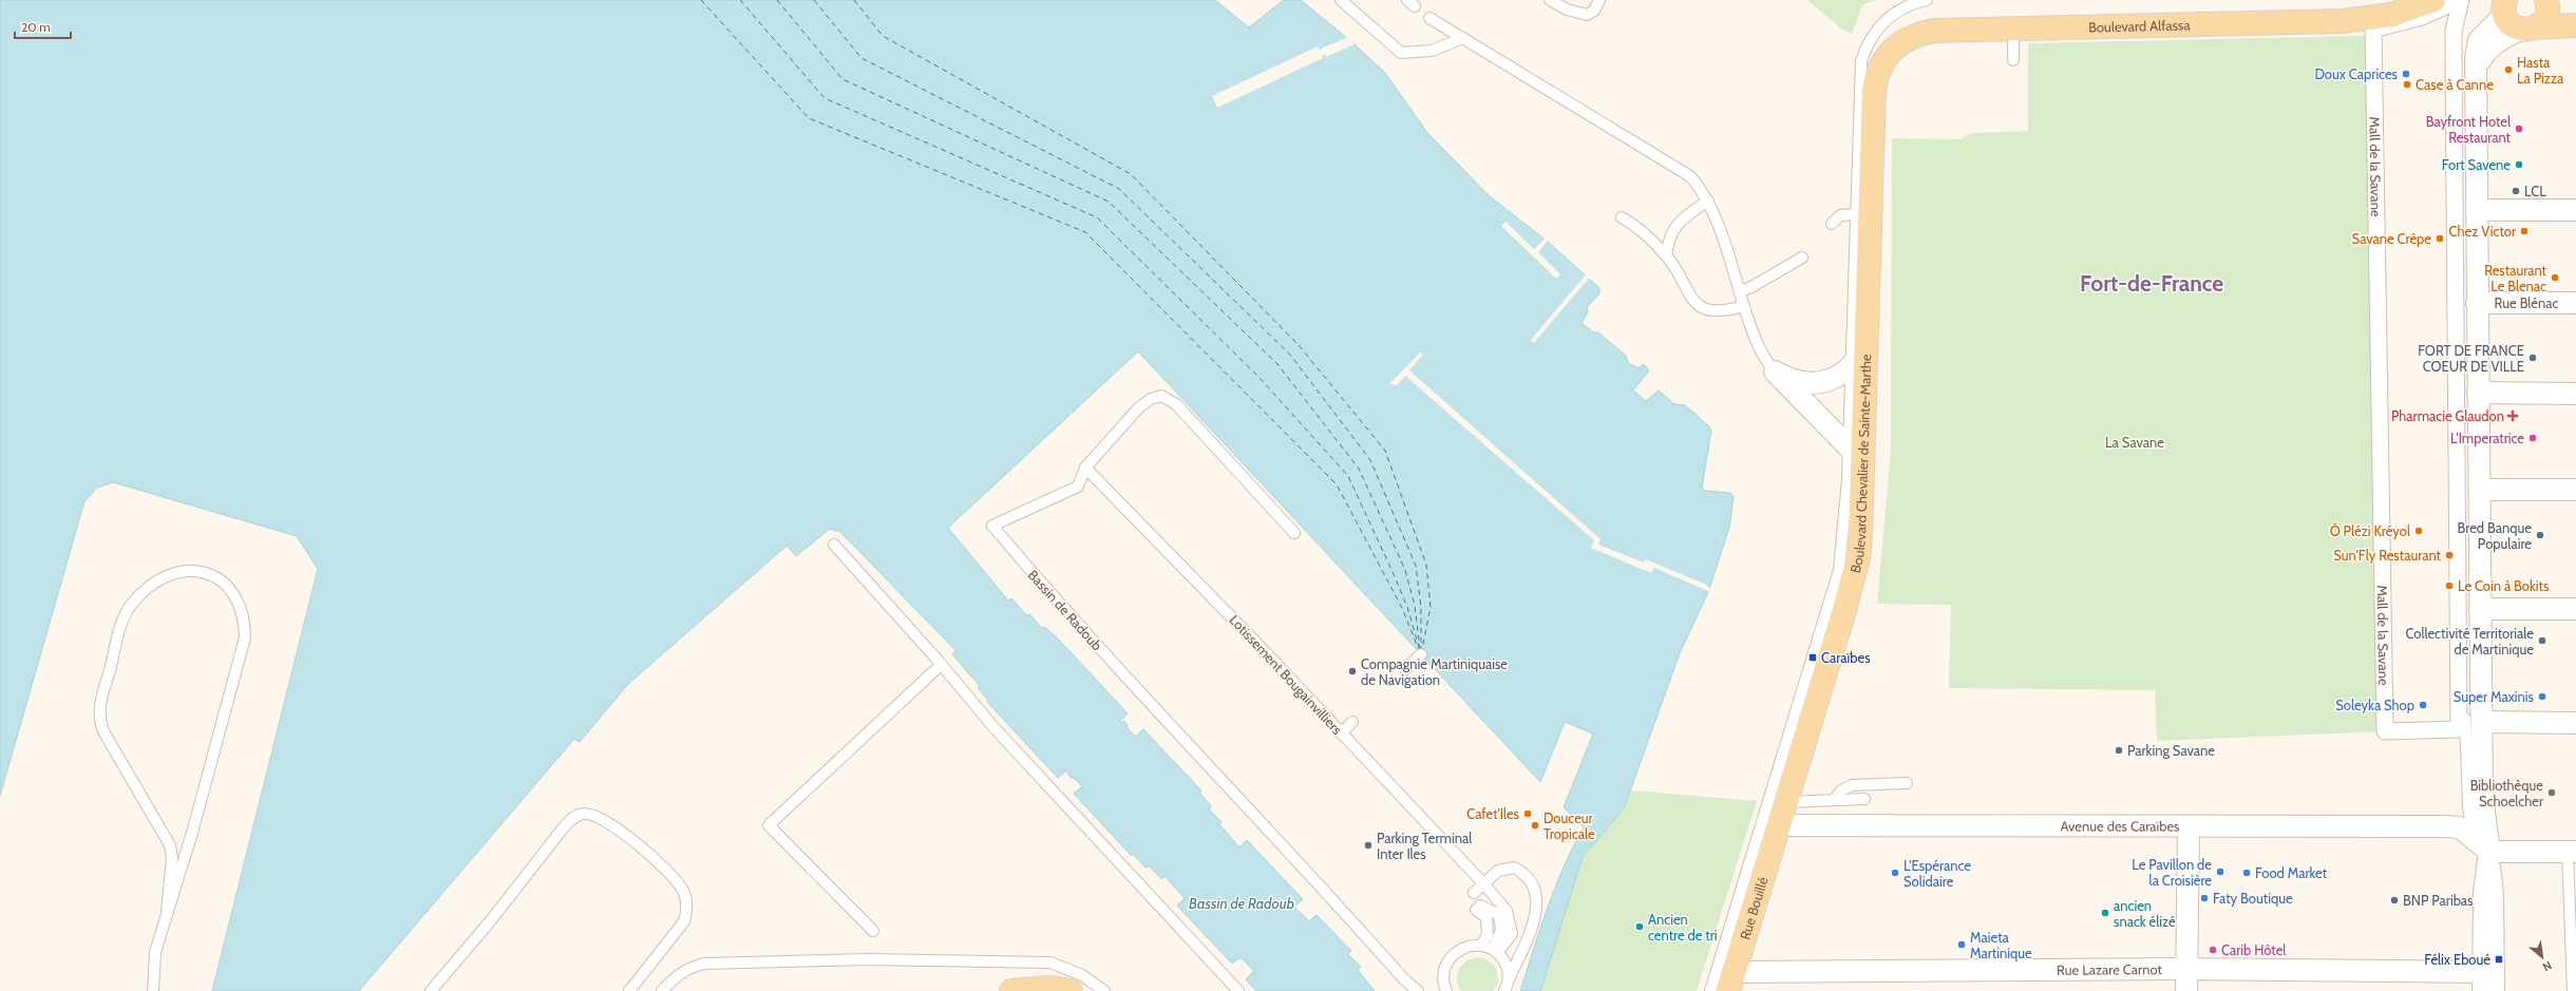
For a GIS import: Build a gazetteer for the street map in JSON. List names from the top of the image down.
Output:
{
  "streets": {
    "main road": ["Boulevard Alfassa", "Boulevard Chevalier de Sainte-Marthe", "Rue Bouillé"],
    "street": [
      "Mall de la Savane",
      "Rue Blénac",
      "Avenue des Caraïbes",
      "Rue Lazare Carnot"
    ],
    "lane": ["Bassin de Radoub", "Lotissement Bougainvilliers"]
  },
  "crossings": [
    ["Boulevard Alfassa", "Boulevard Chevalier de Sainte-Marthe"],
    ["Boulevard Chevalier de Sainte-Marthe", "Avenue des Caraïbes"],
    ["Boulevard Chevalier de Sainte-Marthe", "Rue Bouillé"],
    ["Bassin de Radoub", "Lotissement Bougainvilliers"],
    ["Avenue des Caraïbes", "Rue Bouillé"],
    ["Rue Bouillé", "Rue Lazare Carnot"]
  ],
  "districts": ["Fort-de-France"],
  "water": ["Bassin de Radoub"],
  "parks": ["La Savane"],
  "places": {
    "other": [
      "Hasta La Pizza",
      "Doux Caprices",
      "Case à Canne",
      "Bayfront Hotel Restaurant",
      "Fort Savene",
      "LCL",
      "Chez Victor",
      "Savane Crêpe",
      "Restaurant Le Blenac",
      "FORT DE FRANCE COEUR DE VILLE",
      "L'Imperatrice",
      "Ô Plézi Kréyol",
      "Bred Banque Populaire",
      "Sun'Fly Restaurant",
      "Le Coin à Bokits",
      "Collectivité Territoriale de Martinique",
      "Compagnie Martiniquaise de Navigation",
      "Super Maxinis",
      "Soleyka Shop",
      "Parking Savane",
      "Bibliothèque Schoelcher",
      "Cafet'Iles",
      "Douceur Tropicale",
      "Parking Terminal Inter Iles",
      "Le Pavillon de la Croisière",
      "L'Espérance Solidaire",
      "Food Market",
      "Faty Boutique",
      "BNP Paribas",
      "ancien snack élizé",
      "Ancien centre de tri",
      "Maieta Martinique",
      "Carib Hôtel"
    ],
    "health": ["Pharmacie Glaudon"],
    "transit": ["Caraïbes", "Félix Eboué"]
  },
  "scale_bar": "20 m",
  "north": "bottom right"
}
